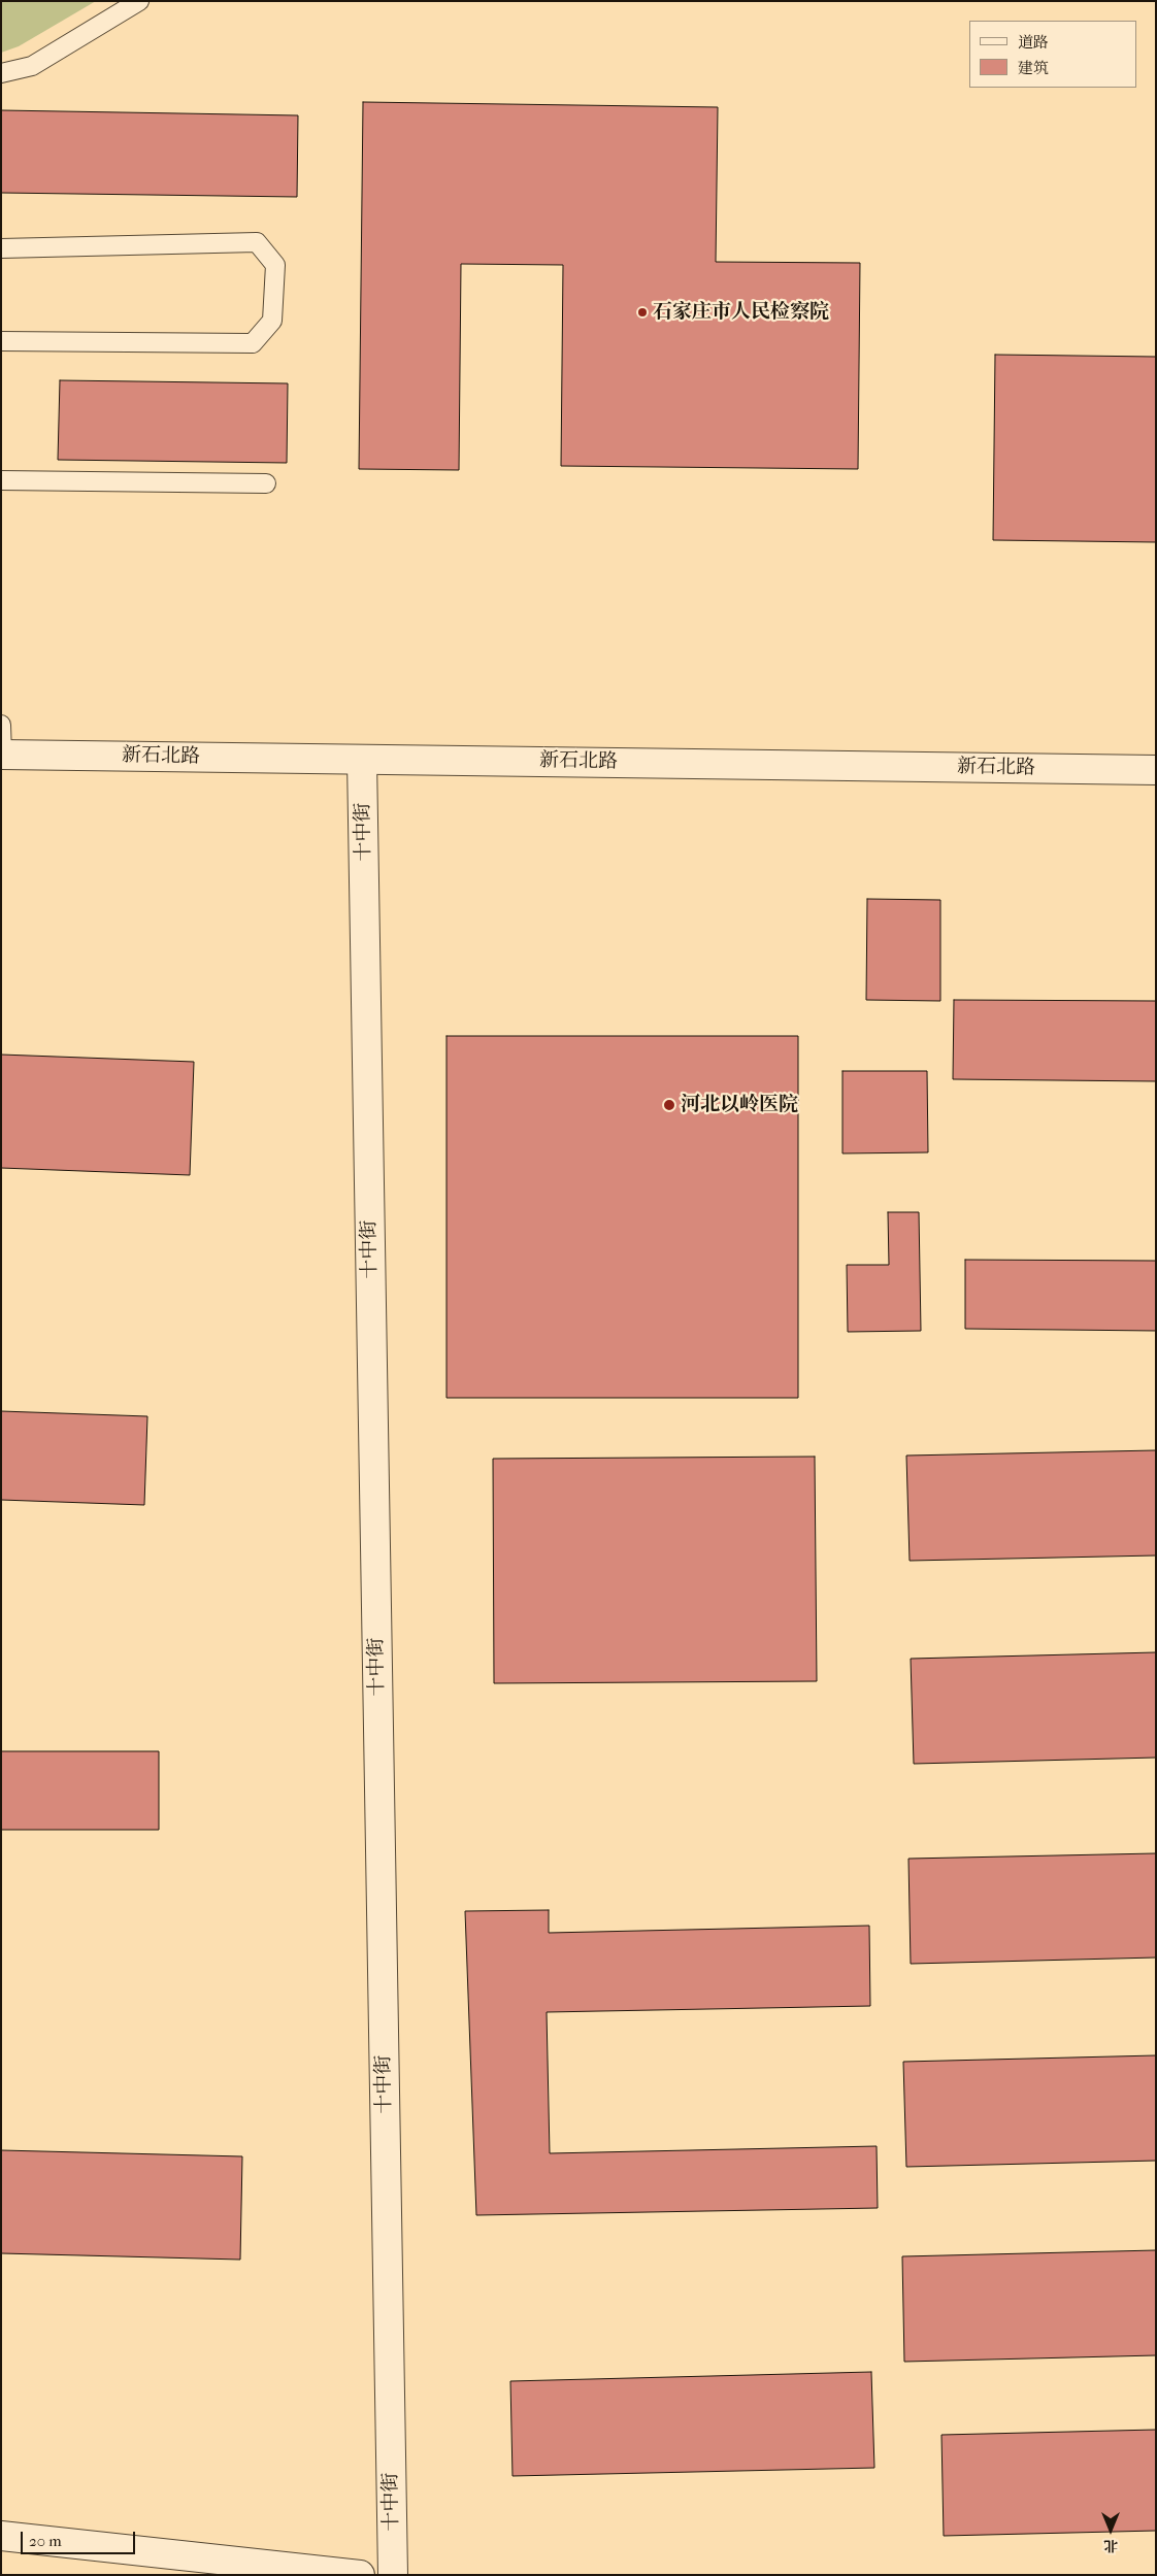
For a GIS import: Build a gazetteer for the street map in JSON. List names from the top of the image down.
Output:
{
  "streets": {
    "street": ["新石北路", "十中街"]
  },
  "crossings": [
    ["新石北路", "十中街"]
  ],
  "places": ["石家庄市人民检察院", "河北以岭医院"],
  "legend": ["道路", "建筑"],
  "scale_bar": "20 m",
  "north": "bottom"
}
